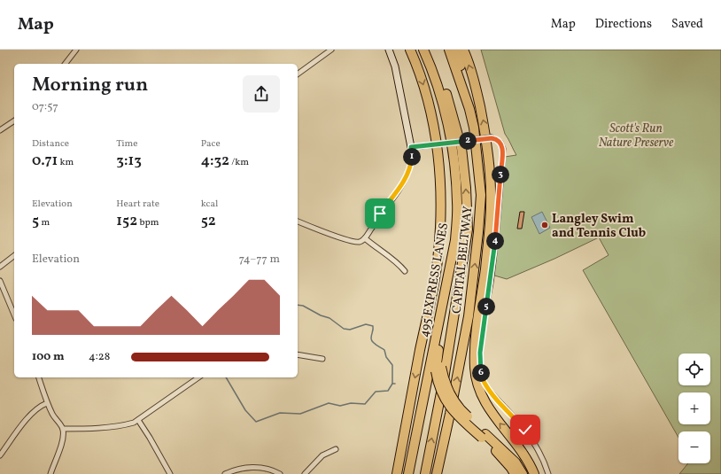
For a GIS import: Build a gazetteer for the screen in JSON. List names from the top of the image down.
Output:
{
  "streets": {
    "highway": ["CAPITAL BELTWAY", "495 EXPRESS LANES"]
  },
  "parks": ["Scott's Run Nature Preserve"],
  "places": ["Langley Swim and Tennis Club"],
  "page": {
    "header": "Map",
    "nav": ["Map", "Directions", "Saved"],
    "heading": ["Morning run", "07:57"],
    "stats": [
      ["Distance", "0.71 km"],
      ["Time", "3:13"],
      ["Pace", "4:32 /km"],
      ["Elevation", "5 m"],
      ["Heart rate", "152 bpm"],
      ["kcal", "52"]
    ],
    "pins": [
      "2",
      "1",
      "3",
      "4",
      "5",
      "6"
    ],
    "chart": ["Elevation", "74–77 m"],
    "list": [
      {
        "name": "100 m",
        "note": "4:28"
      }
    ],
    "map_buttons": ["+", "−"]
  }
}
